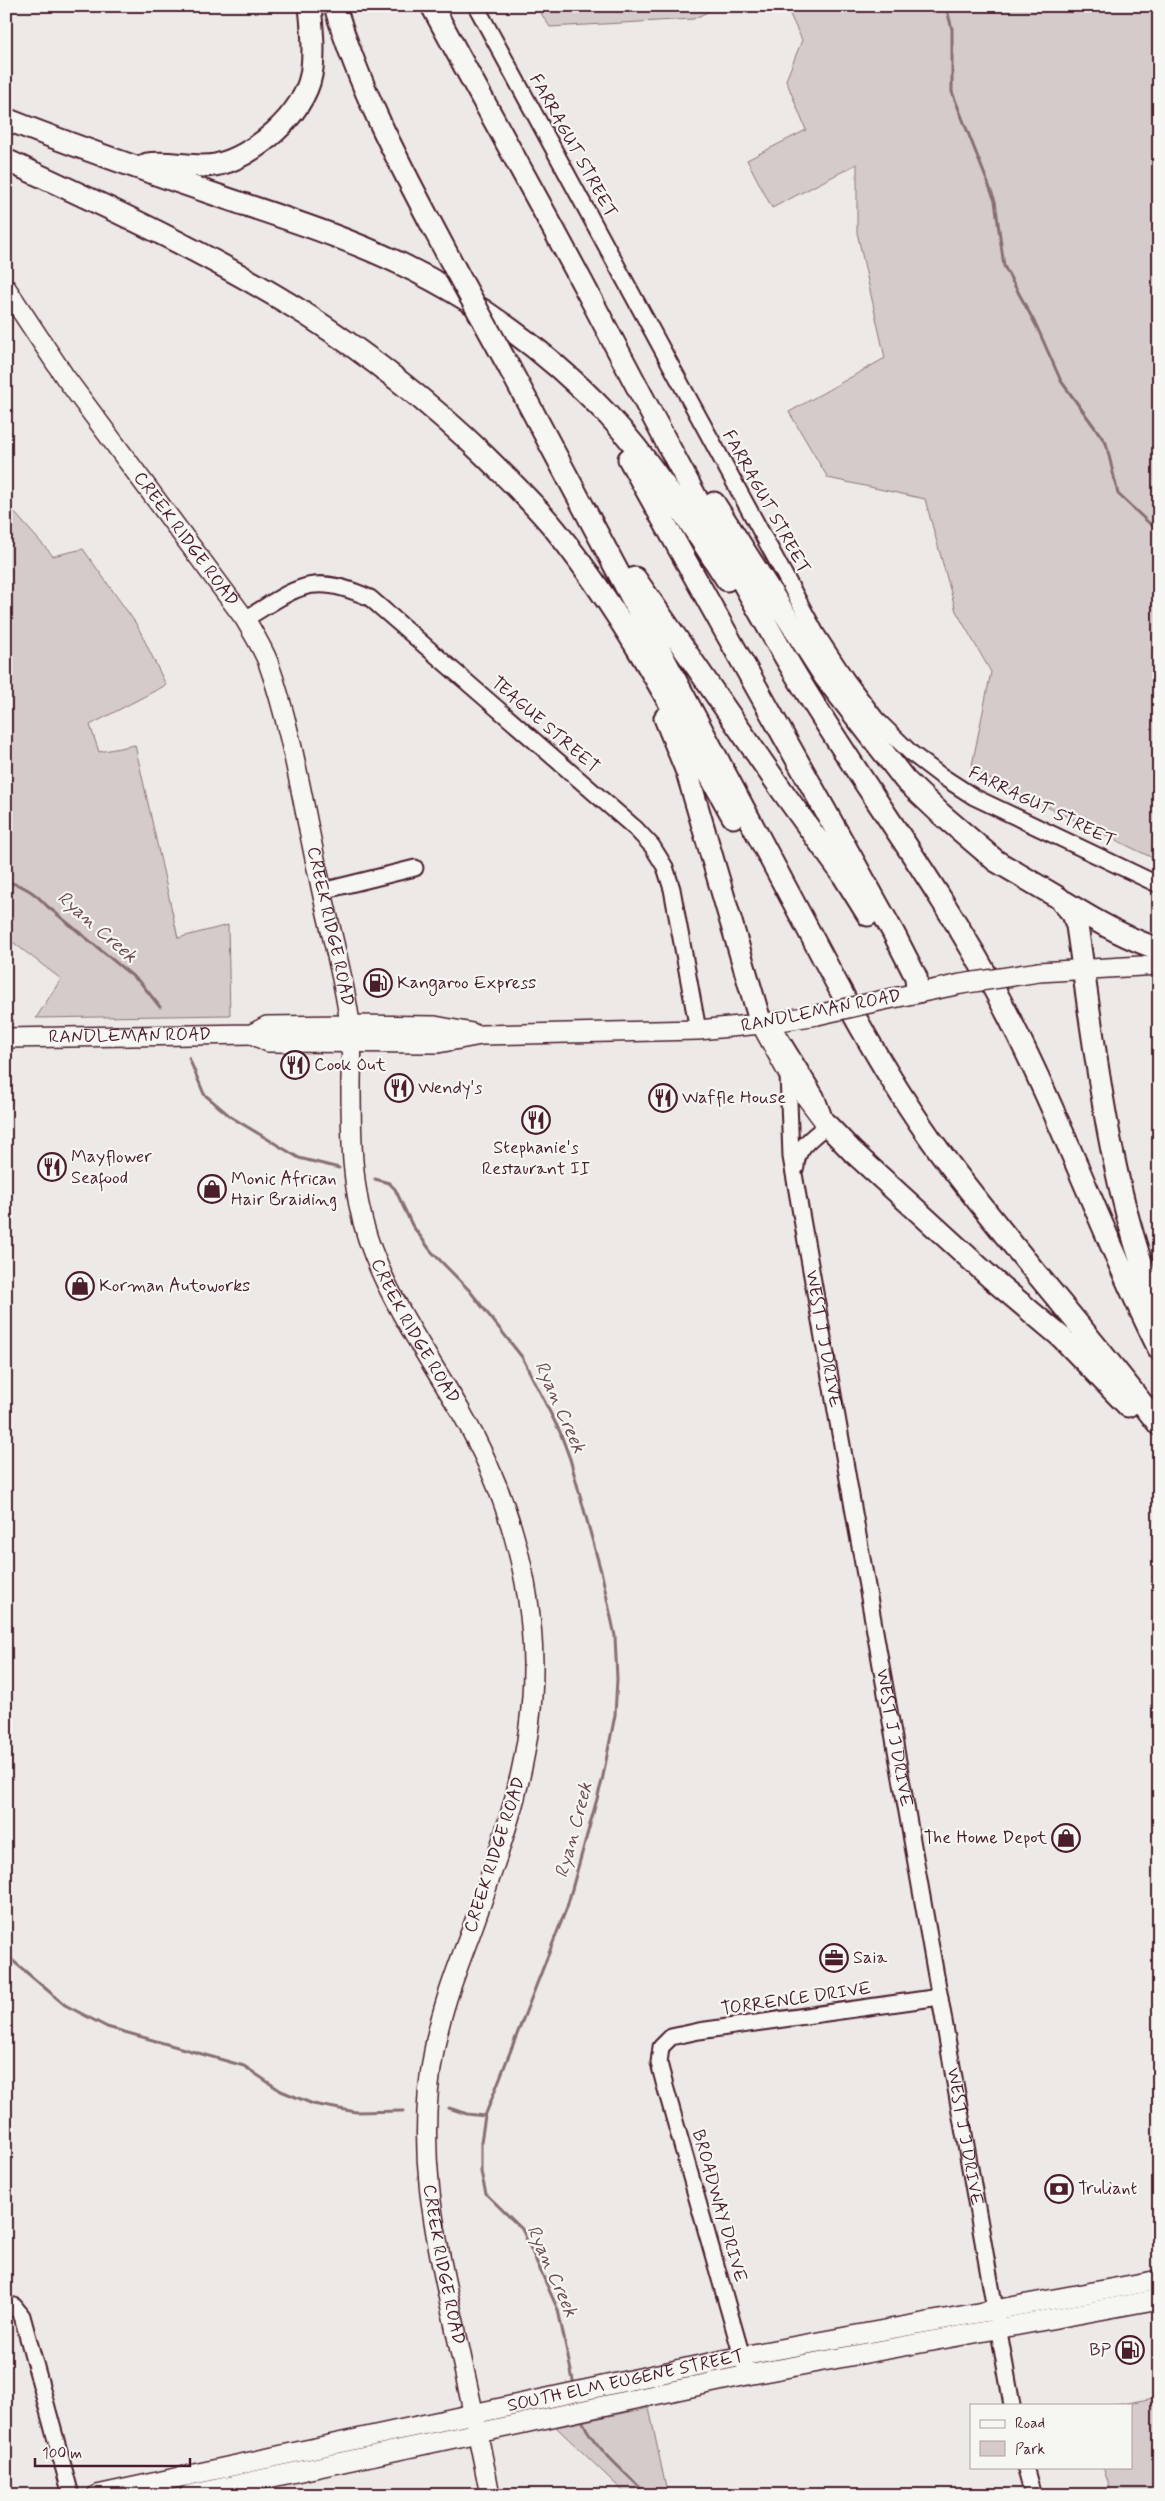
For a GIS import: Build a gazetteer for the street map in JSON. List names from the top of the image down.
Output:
{
  "streets": {
    "main road": [
      "CREEK RIDGE ROAD",
      "RANDLEMAN ROAD",
      "WEST J J DRIVE",
      "SOUTH ELM EUGENE STREET"
    ],
    "street": [
      "FARRAGUT STREET",
      "TEAGUE STREET",
      "TORRENCE DRIVE",
      "BROADWAY DRIVE"
    ]
  },
  "crossings": [
    ["CREEK RIDGE ROAD", "TEAGUE STREET"],
    ["CREEK RIDGE ROAD", "RANDLEMAN ROAD"],
    ["CREEK RIDGE ROAD", "SOUTH ELM EUGENE STREET"],
    ["TEAGUE STREET", "RANDLEMAN ROAD"],
    ["RANDLEMAN ROAD", "WEST J J DRIVE"],
    ["WEST J J DRIVE", "TORRENCE DRIVE"],
    ["WEST J J DRIVE", "SOUTH ELM EUGENE STREET"],
    ["TORRENCE DRIVE", "BROADWAY DRIVE"],
    ["BROADWAY DRIVE", "SOUTH ELM EUGENE STREET"]
  ],
  "water": ["Ryan Creek"],
  "places": {
    "fuel station": ["Kangaroo Express", "BP"],
    "restaurant": [
      "Cook Out",
      "Wendy's",
      "Waffle House",
      "Stephanie's Restaurant II",
      "Mayflower Seafood"
    ],
    "shop": ["Monic African Hair Braiding", "Korman Autoworks", "The Home Depot"],
    "office": ["Saia"],
    "bank": ["Truliant"]
  },
  "legend": ["Road", "Park"],
  "scale_bar": "100 m"
}
